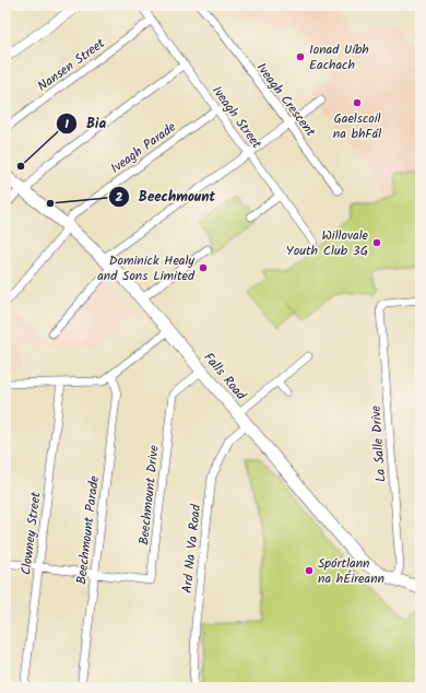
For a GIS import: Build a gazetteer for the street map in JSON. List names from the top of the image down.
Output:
{
  "streets": {
    "main road": ["Falls Road"],
    "street": [
      "Nansen Street",
      "Iveagh Crescent",
      "Iveagh Street",
      "Iveagh Parade",
      "La Salle Drive",
      "Beechmount Drive",
      "Beechmount Parade",
      "Clowney Street",
      "Ard Na Va Road"
    ]
  },
  "crossings": [
    ["Nansen Street", "Iveagh Street"],
    ["Iveagh Street", "Iveagh Parade"],
    ["Iveagh Parade", "Falls Road"],
    ["Falls Road", "La Salle Drive"],
    ["Falls Road", "Beechmount Drive"],
    ["Falls Road", "Ard Na Va Road"],
    ["Beechmount Drive", "Beechmount Parade"]
  ],
  "places": [
    "Ionad Uíbh Eachach",
    "Gaelscoil na bhFál",
    "Bia",
    "Beechmount",
    "Willovale Youth Club 3G",
    "Dominick Healy and Sons Limited",
    "Spórtlann na hÉireann"
  ]
}
